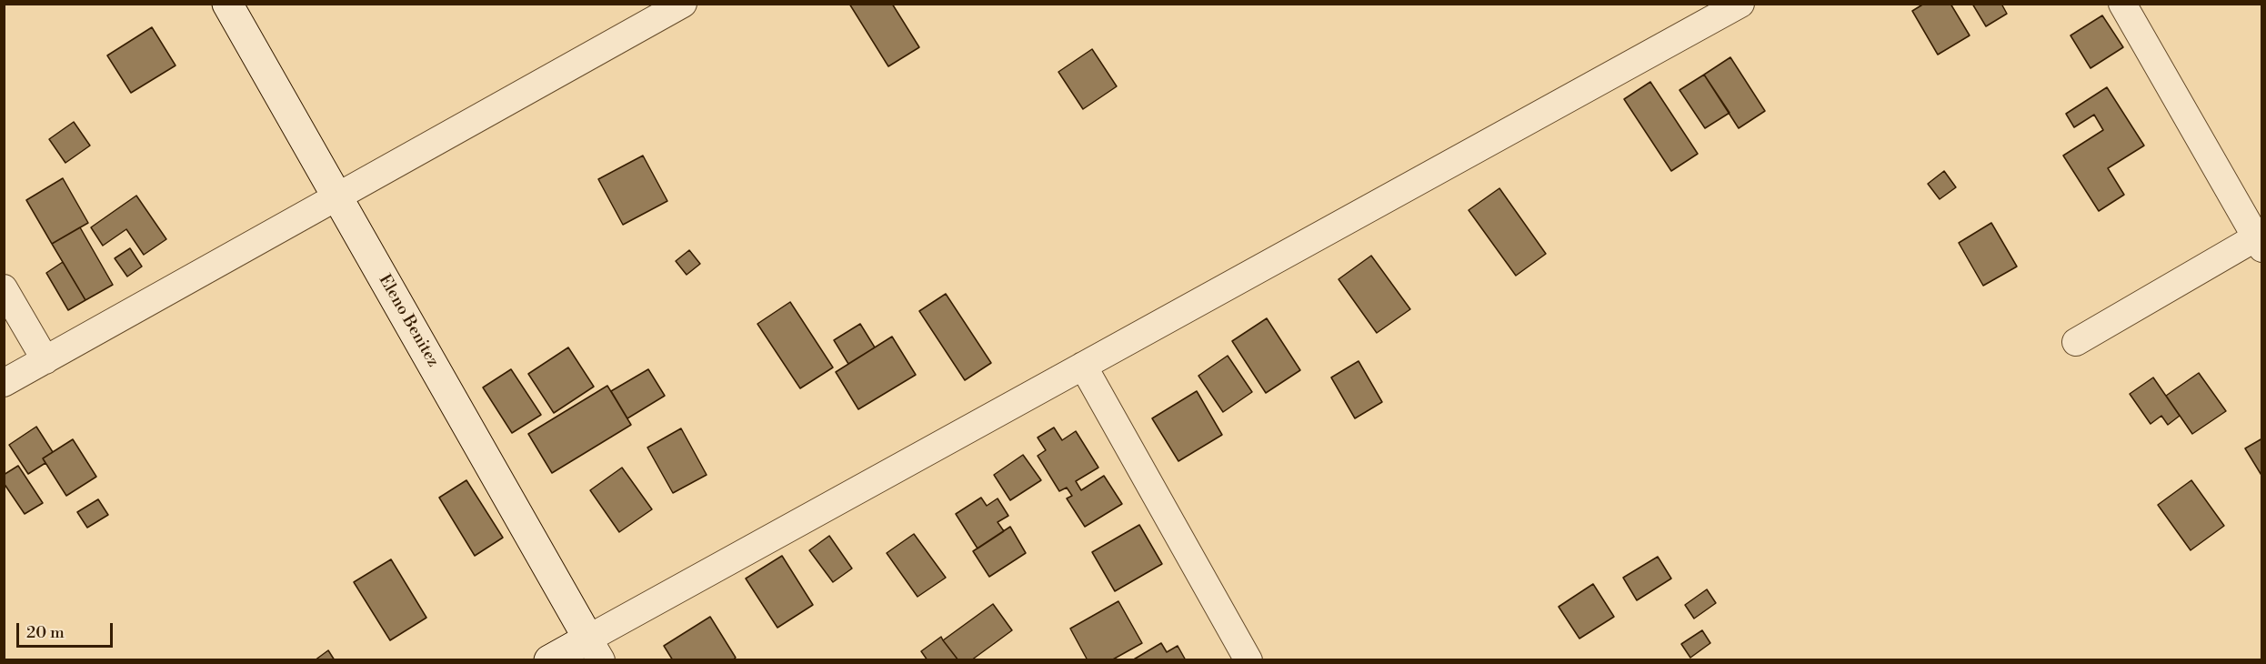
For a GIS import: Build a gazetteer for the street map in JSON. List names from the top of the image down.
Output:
{
  "streets": {
    "street": ["Eleno Benitez"]
  },
  "scale_bar": "20 m"
}
